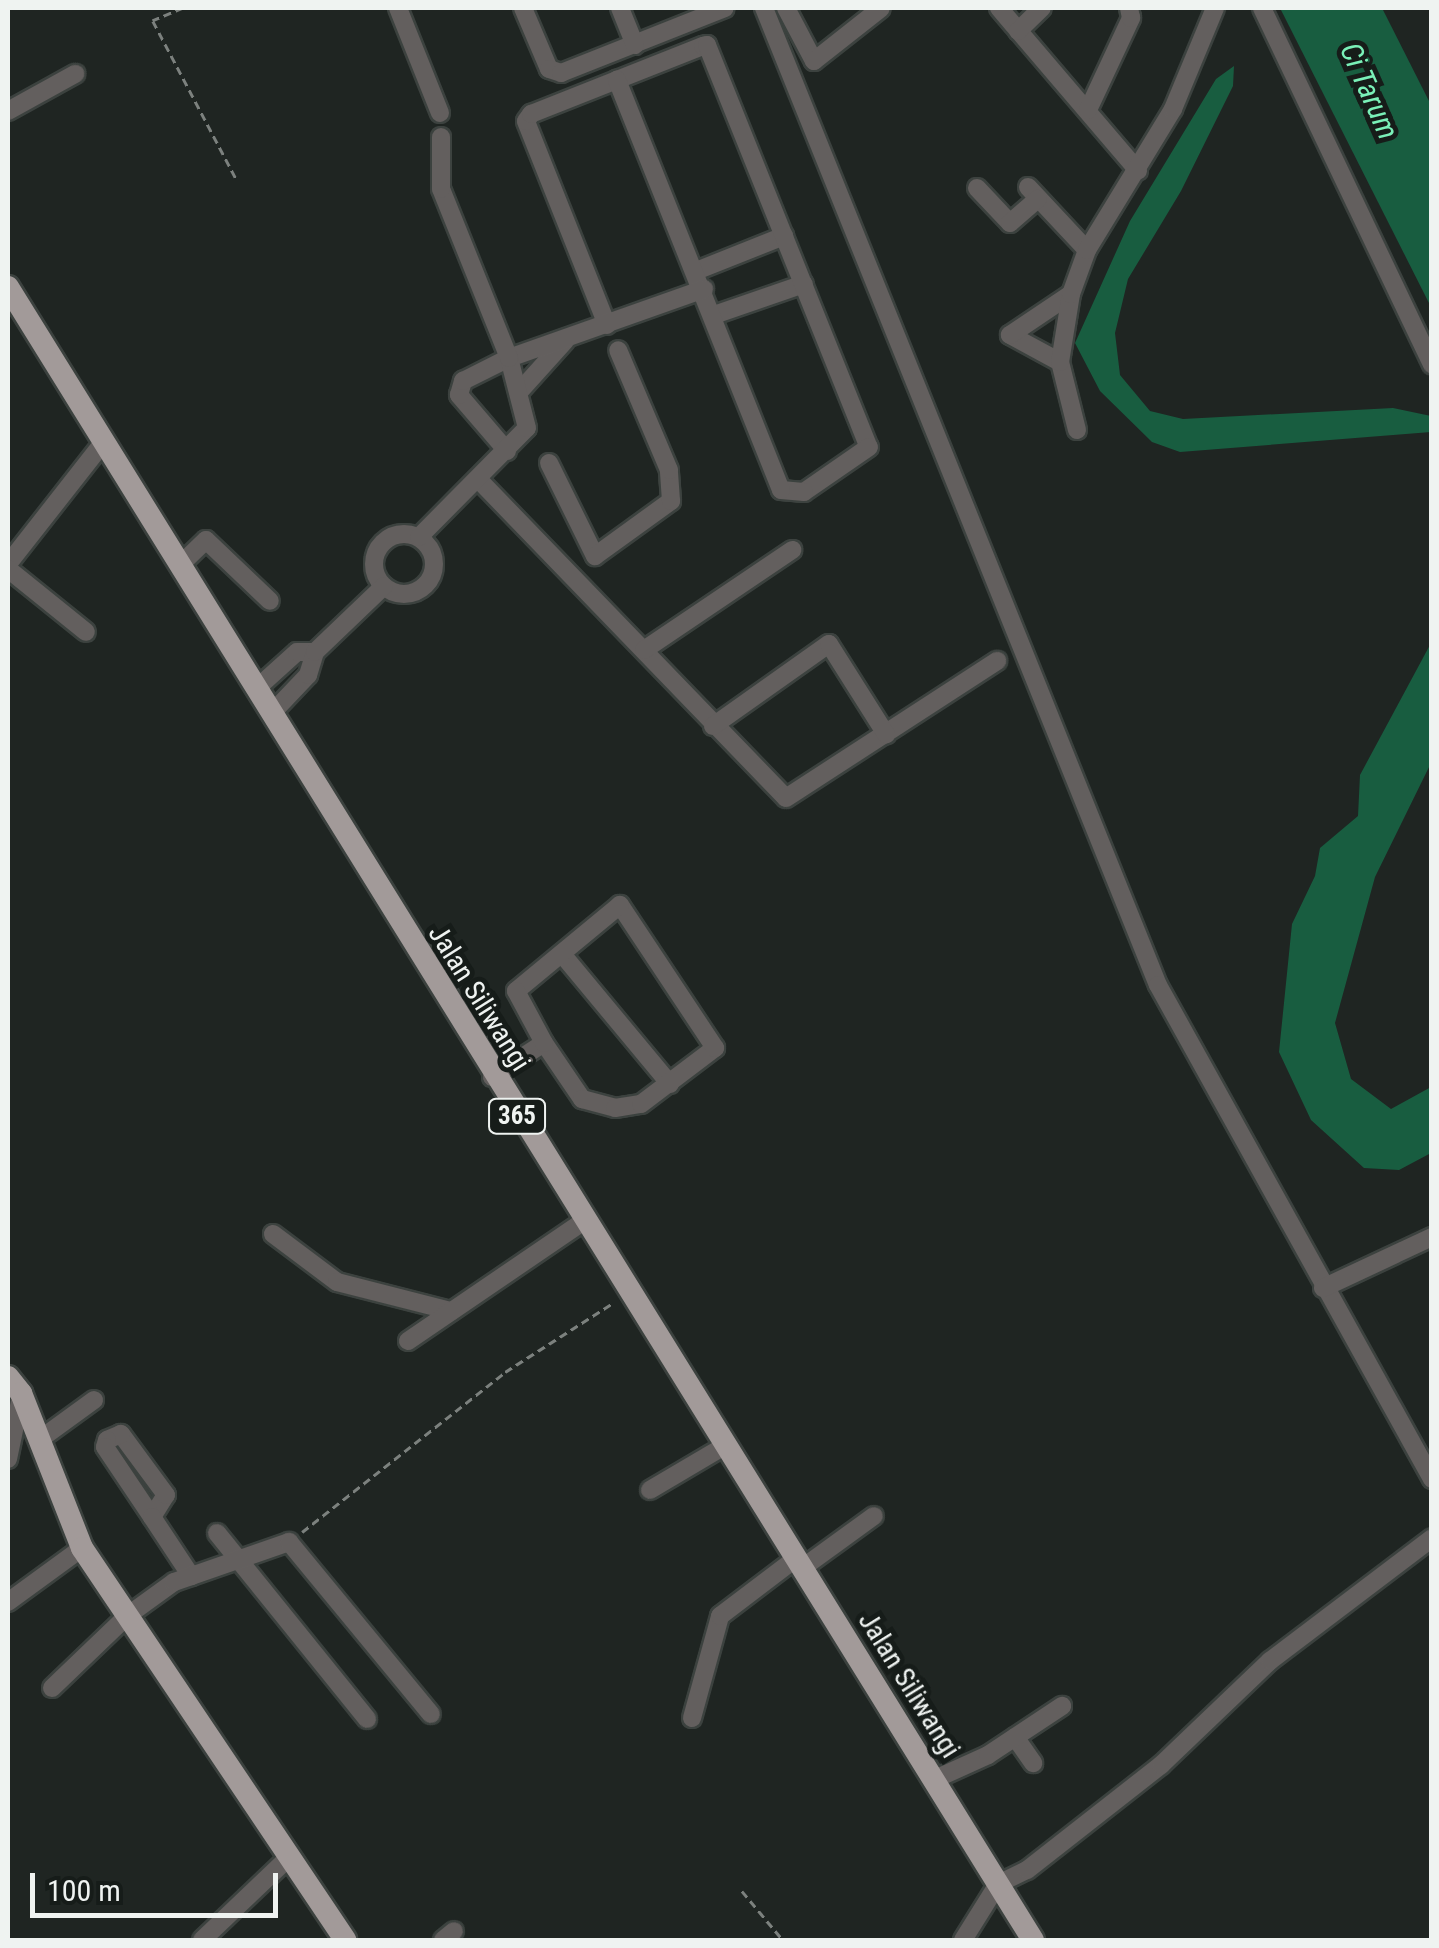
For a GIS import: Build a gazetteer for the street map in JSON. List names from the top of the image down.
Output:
{
  "streets": {
    "main road": ["Jalan Siliwangi", "365"]
  },
  "water": ["Ci Tarum"],
  "scale_bar": "100 m"
}
